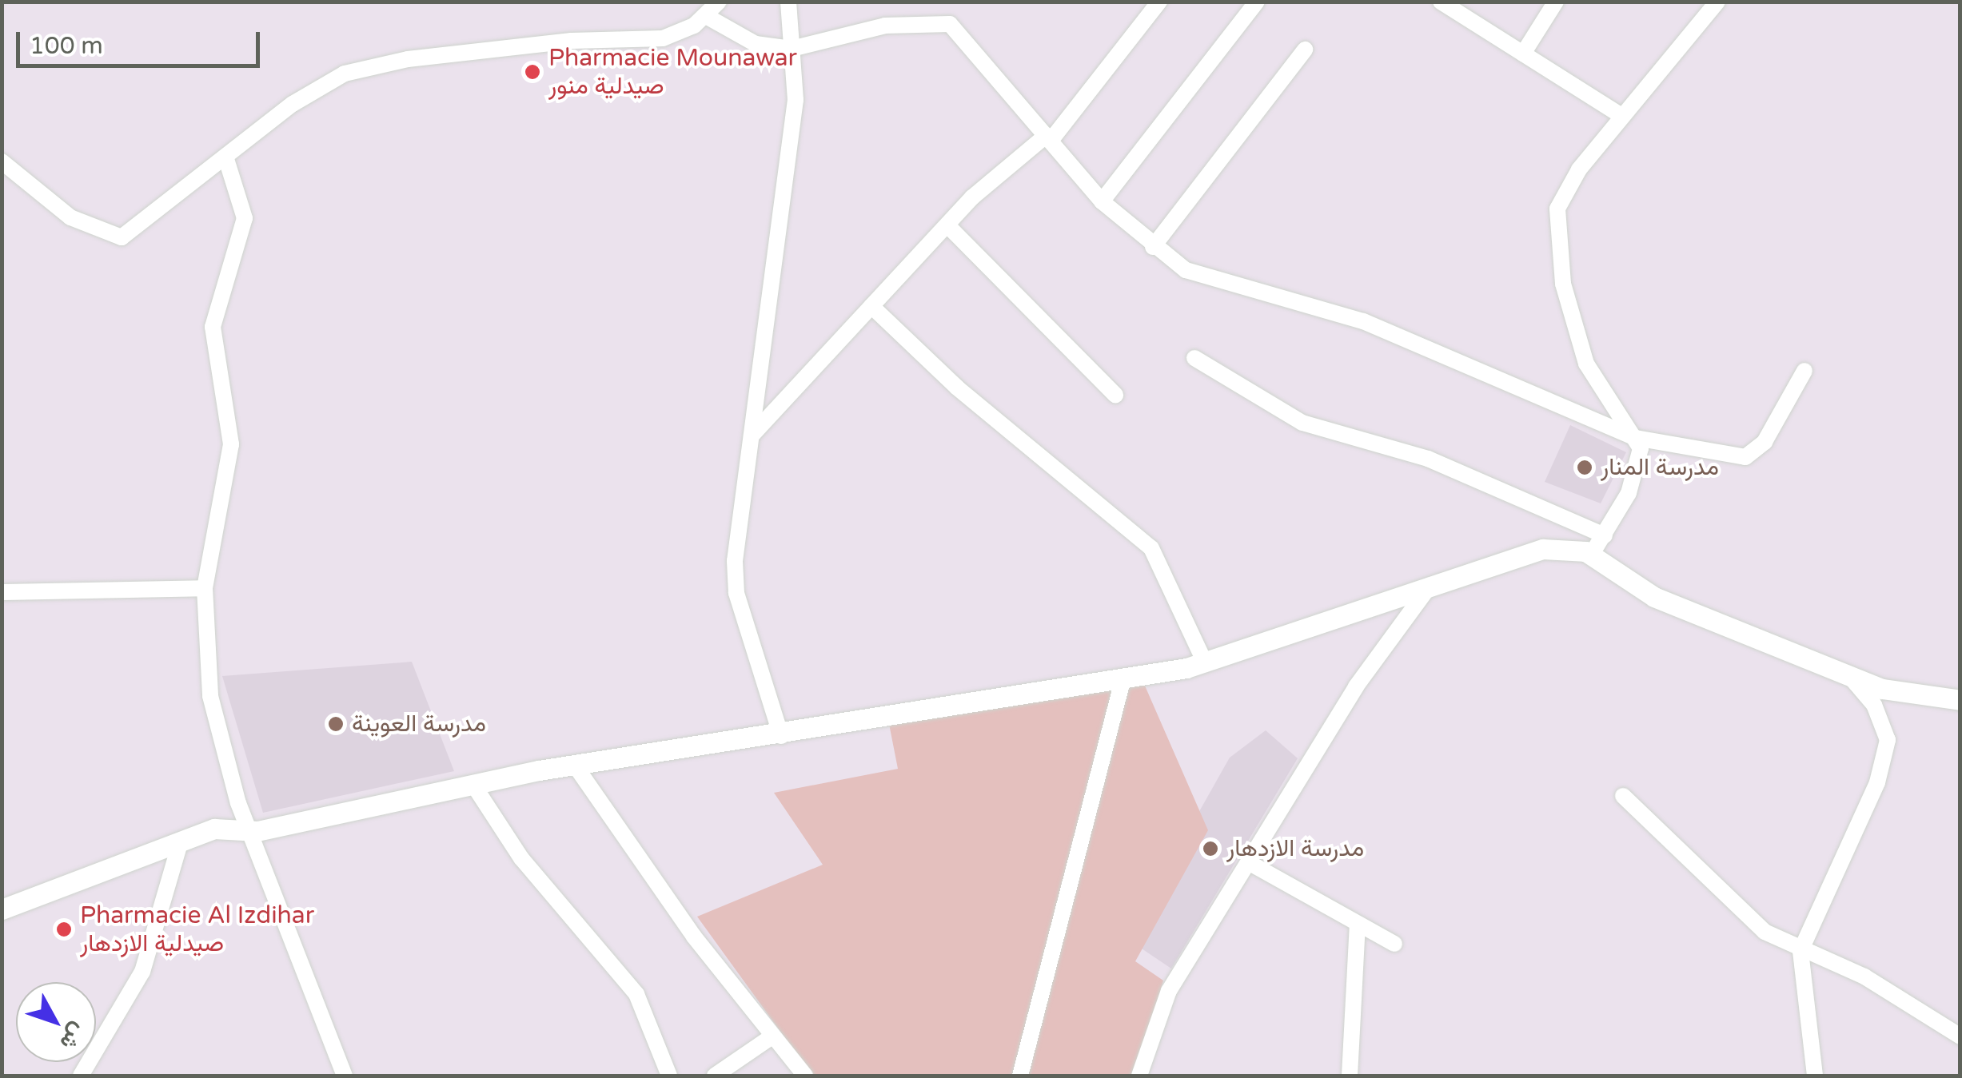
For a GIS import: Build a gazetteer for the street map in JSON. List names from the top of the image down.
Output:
{
  "places": [
    "Pharmacie Mounawar صيدلية منور",
    "مدرسة المنار",
    "مدرسة العوينة",
    "مدرسة الازدهار",
    "Pharmacie Al Izdihar صيدلية الازدهار"
  ],
  "scale_bar": "100 m",
  "north": "bottom right"
}
